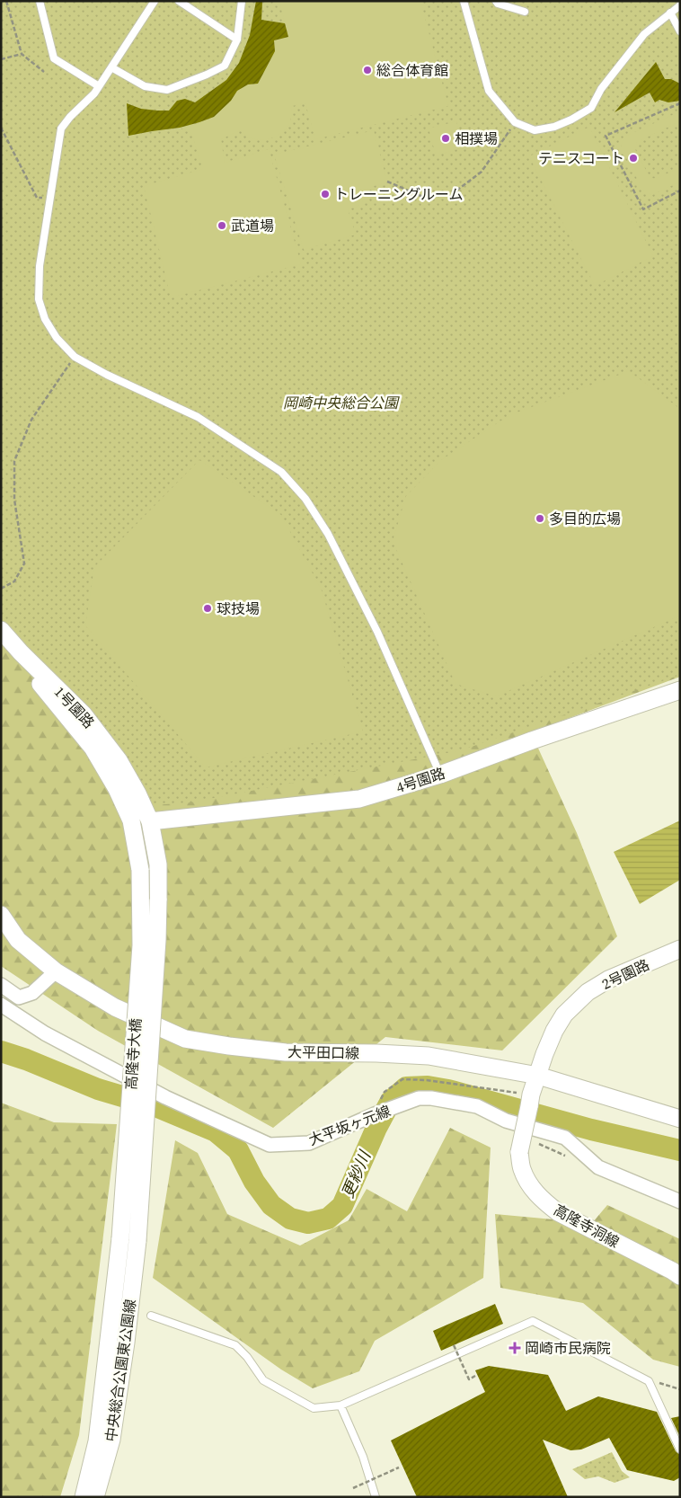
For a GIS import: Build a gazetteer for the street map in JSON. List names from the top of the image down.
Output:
{
  "streets": {
    "street": [
      "1号園路",
      "4号園路",
      "2号園路",
      "大平田口線",
      "高隆寺大橋",
      "大平坂ヶ元線",
      "高隆寺洞線",
      "中央総合公園東公園線"
    ]
  },
  "crossings": [
    ["1号園路", "4号園路"],
    ["1号園路", "高隆寺大橋"],
    ["2号園路", "大平田口線"],
    ["2号園路", "高隆寺洞線"],
    ["高隆寺大橋", "中央総合公園東公園線"]
  ],
  "water": ["更紗川"],
  "parks": ["岡崎中央総合公園"],
  "places": {
    "other": [
      "総合体育館",
      "相撲場",
      "テニスコート",
      "トレーニングルーム",
      "武道場",
      "多目的広場",
      "球技場"
    ],
    "health": ["岡崎市民病院"]
  }
}
